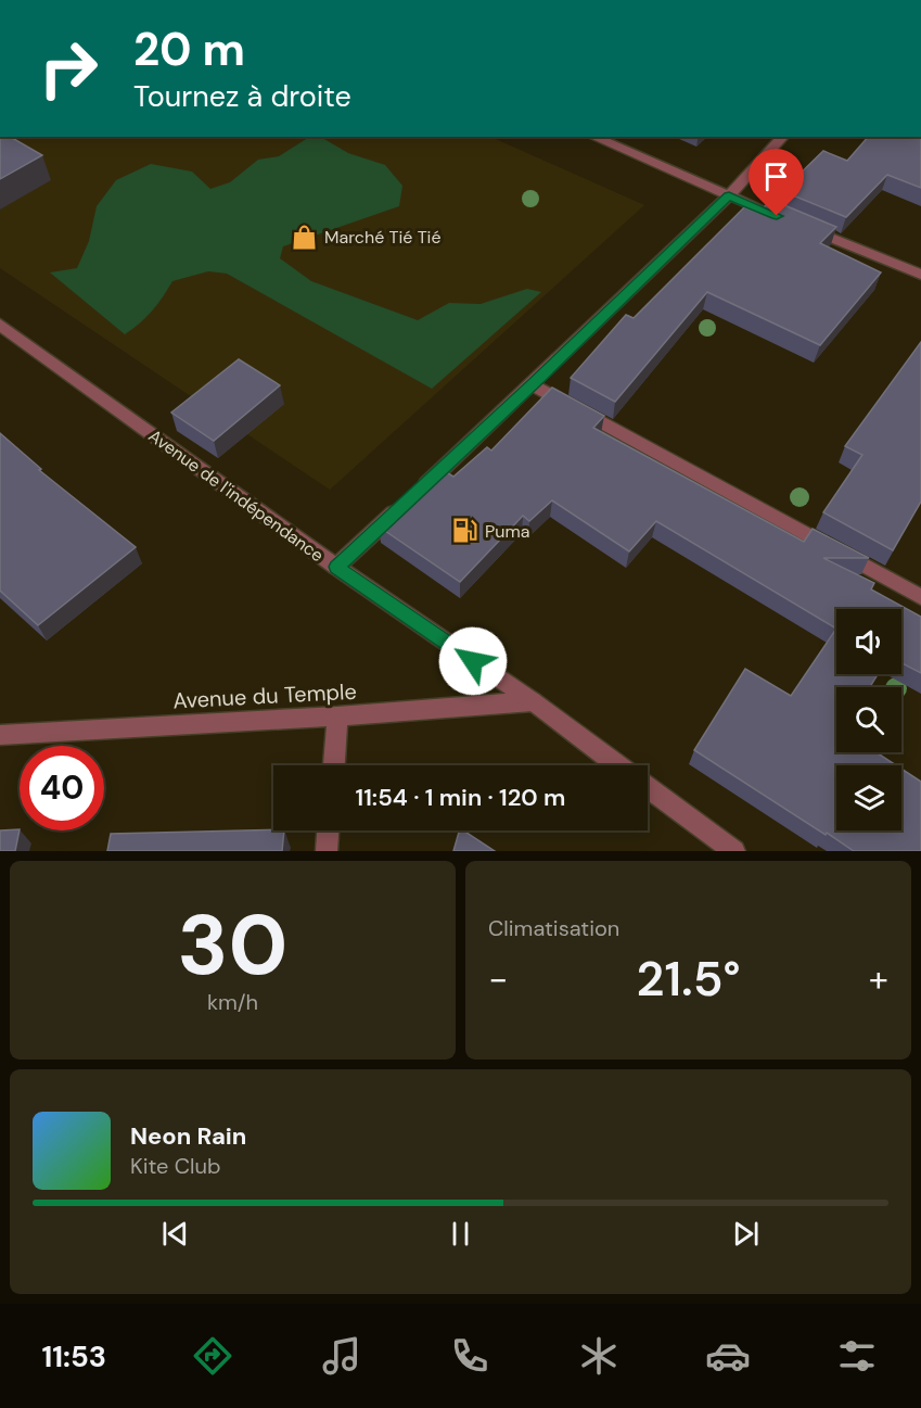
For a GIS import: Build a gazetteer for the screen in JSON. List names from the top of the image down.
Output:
{
  "streets": {
    "street": ["Avenue de l'indépendance", "Avenue du Temple"]
  },
  "crossings": [
    ["Avenue de l'indépendance", "Avenue du Temple"]
  ],
  "places": {
    "shop": ["Marché Tié Tié"],
    "fuel station": ["Puma"]
  },
  "page": {
    "turn": ["20 m", "Tournez à droite"],
    "limit": "40",
    "trip": "11:54 · 1 min · 120 m",
    "tile": [
      ["30", "km/h"],
      "Climatisation"
    ],
    "heat": ["−", "21.5°", "+"],
    "song": ["Neon Rain", "Kite Club"],
    "tabs": "11:53"
  }
}
